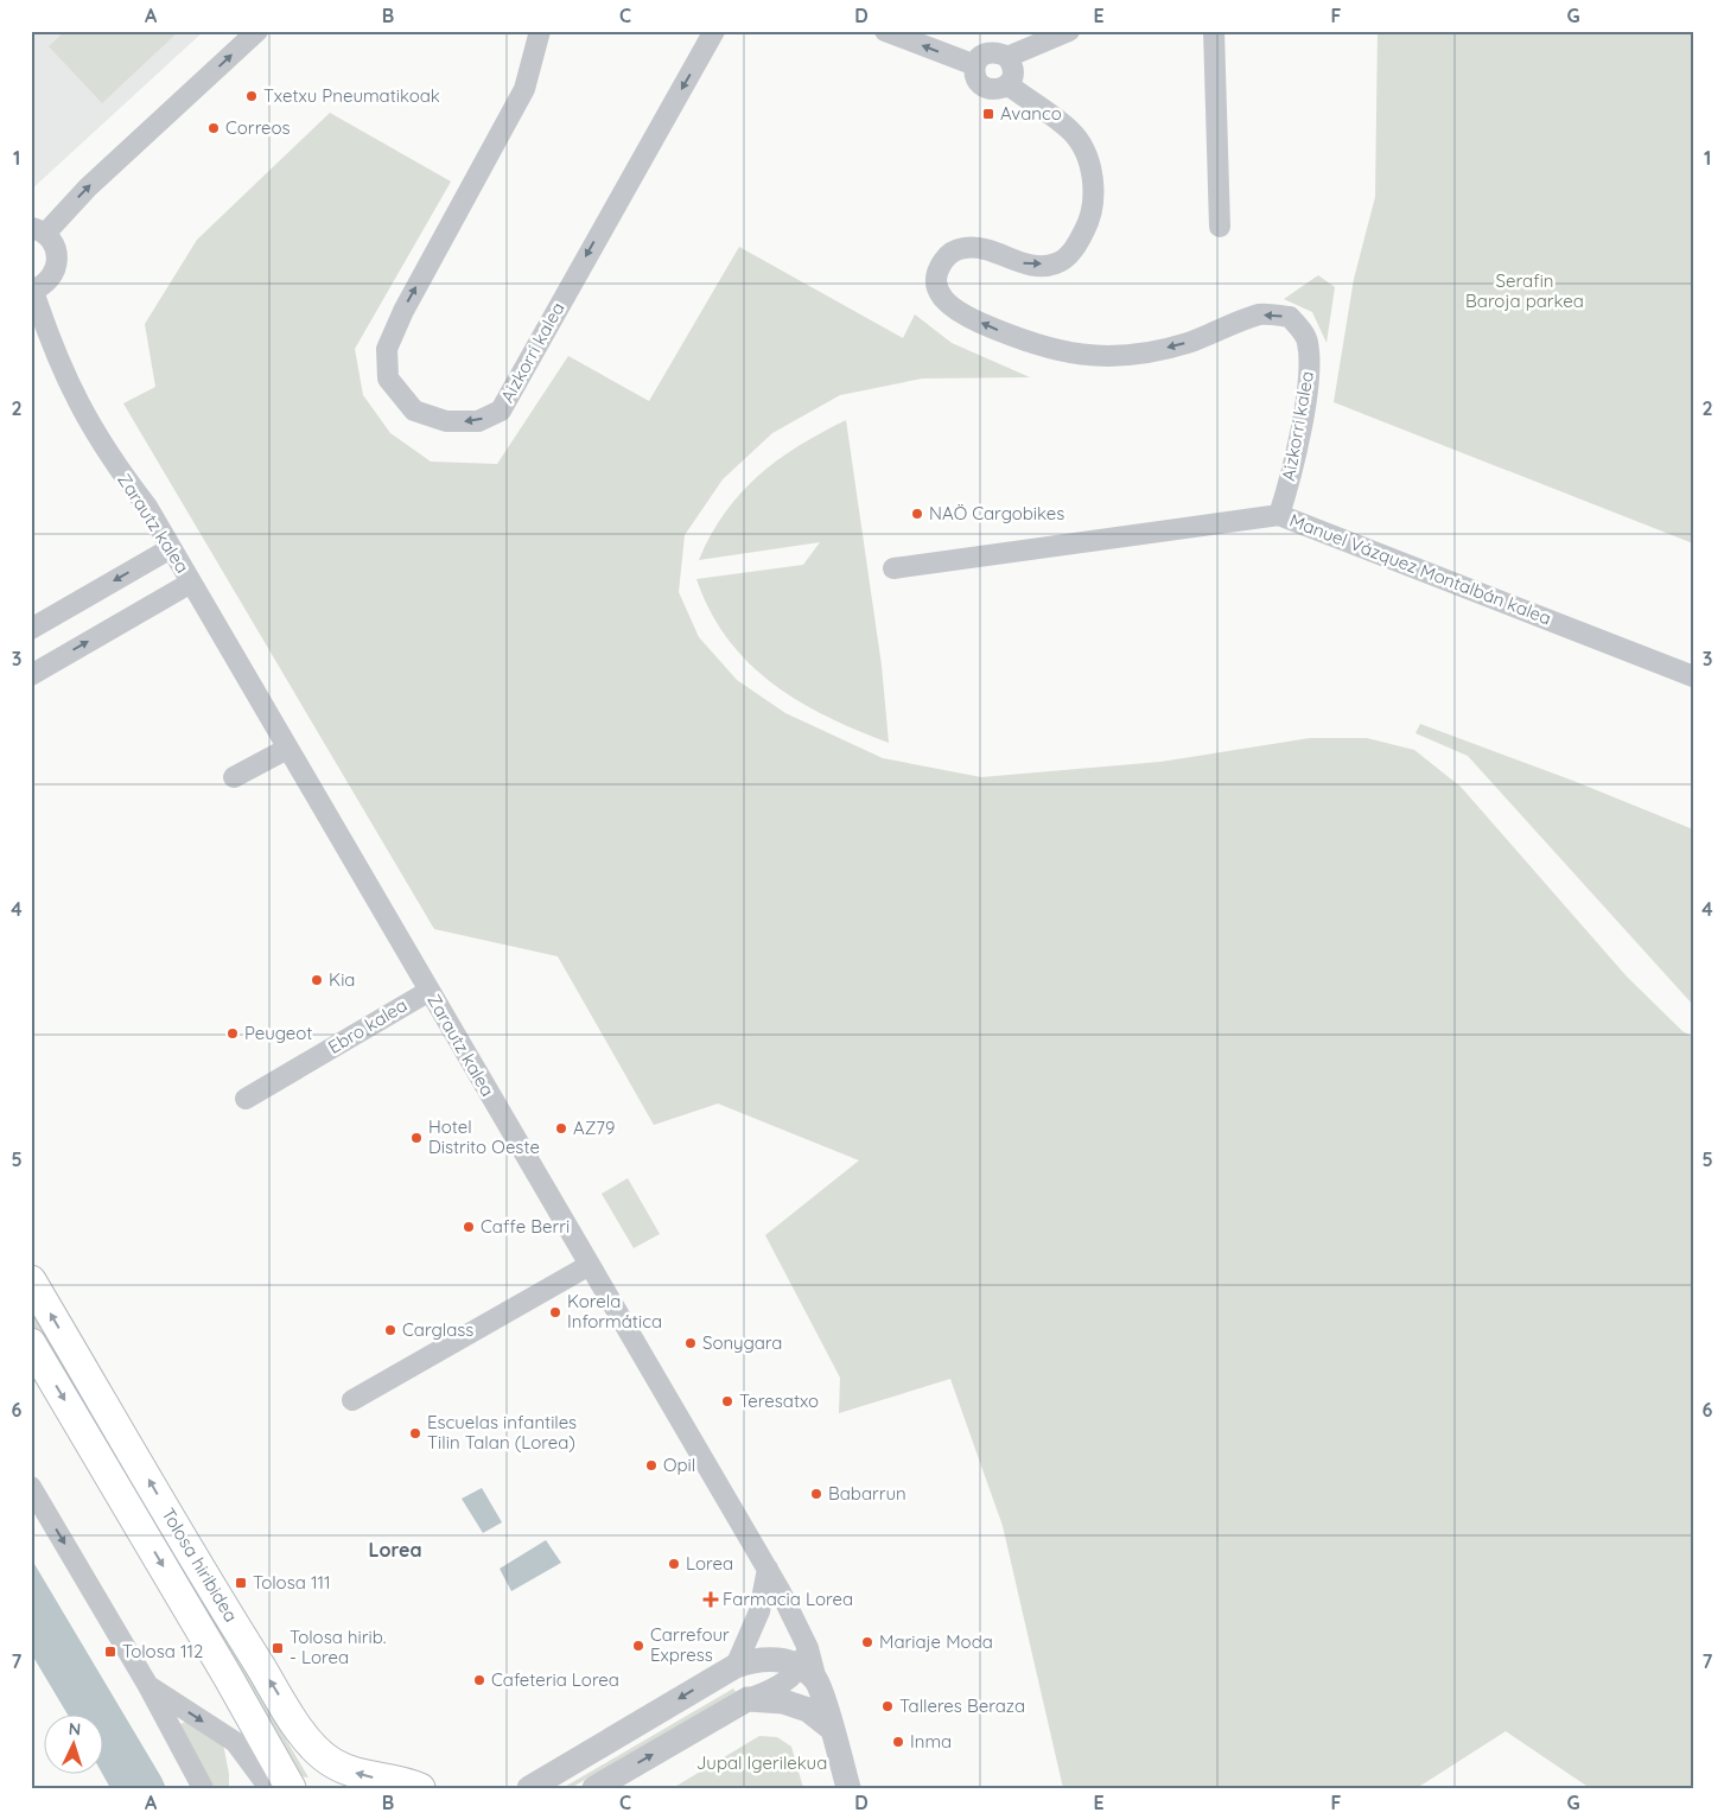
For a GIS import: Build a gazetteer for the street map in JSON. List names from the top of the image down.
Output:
{
  "streets": {
    "main road": ["Tolosa hiribidea"],
    "street": [
      "Aizkorri kalea",
      "Zarautz kalea",
      "Manuel Vázquez Montalbán kalea",
      "Ebro kalea"
    ]
  },
  "crossings": [
    ["Aizkorri kalea", "Manuel Vázquez Montalbán kalea"],
    ["Zarautz kalea", "Ebro kalea"]
  ],
  "districts": ["Lorea"],
  "parks": ["Serafin Baroja parkea", "Jupal Igerilekua"],
  "places": {
    "other": [
      "Txetxu Pneumatikoak",
      "Correos",
      "NAÖ Cargobikes",
      "Kia",
      "Peugeot",
      "AZ79",
      "Hotel Distrito Oeste",
      "Caffe Berri",
      "Korela Informática",
      "Carglass",
      "Sonygara",
      "Teresatxo",
      "Escuelas infantiles Tilin Talan (Lorea)",
      "Opil",
      "Babarrun",
      "Lorea",
      "Mariaje Moda",
      "Carrefour Express",
      "Cafeteria Lorea",
      "Talleres Beraza",
      "Inma"
    ],
    "transit": [
      "Avanco",
      "Tolosa 111",
      "Tolosa hirib. - Lorea",
      "Tolosa 112"
    ],
    "health": ["Farmacia Lorea"]
  },
  "north": "top",
  "grid": {
    "columns": [
      "A",
      "B",
      "C",
      "D",
      "E",
      "F",
      "G"
    ],
    "rows": [
      "1",
      "2",
      "3",
      "4",
      "5",
      "6",
      "7"
    ]
  }
}
